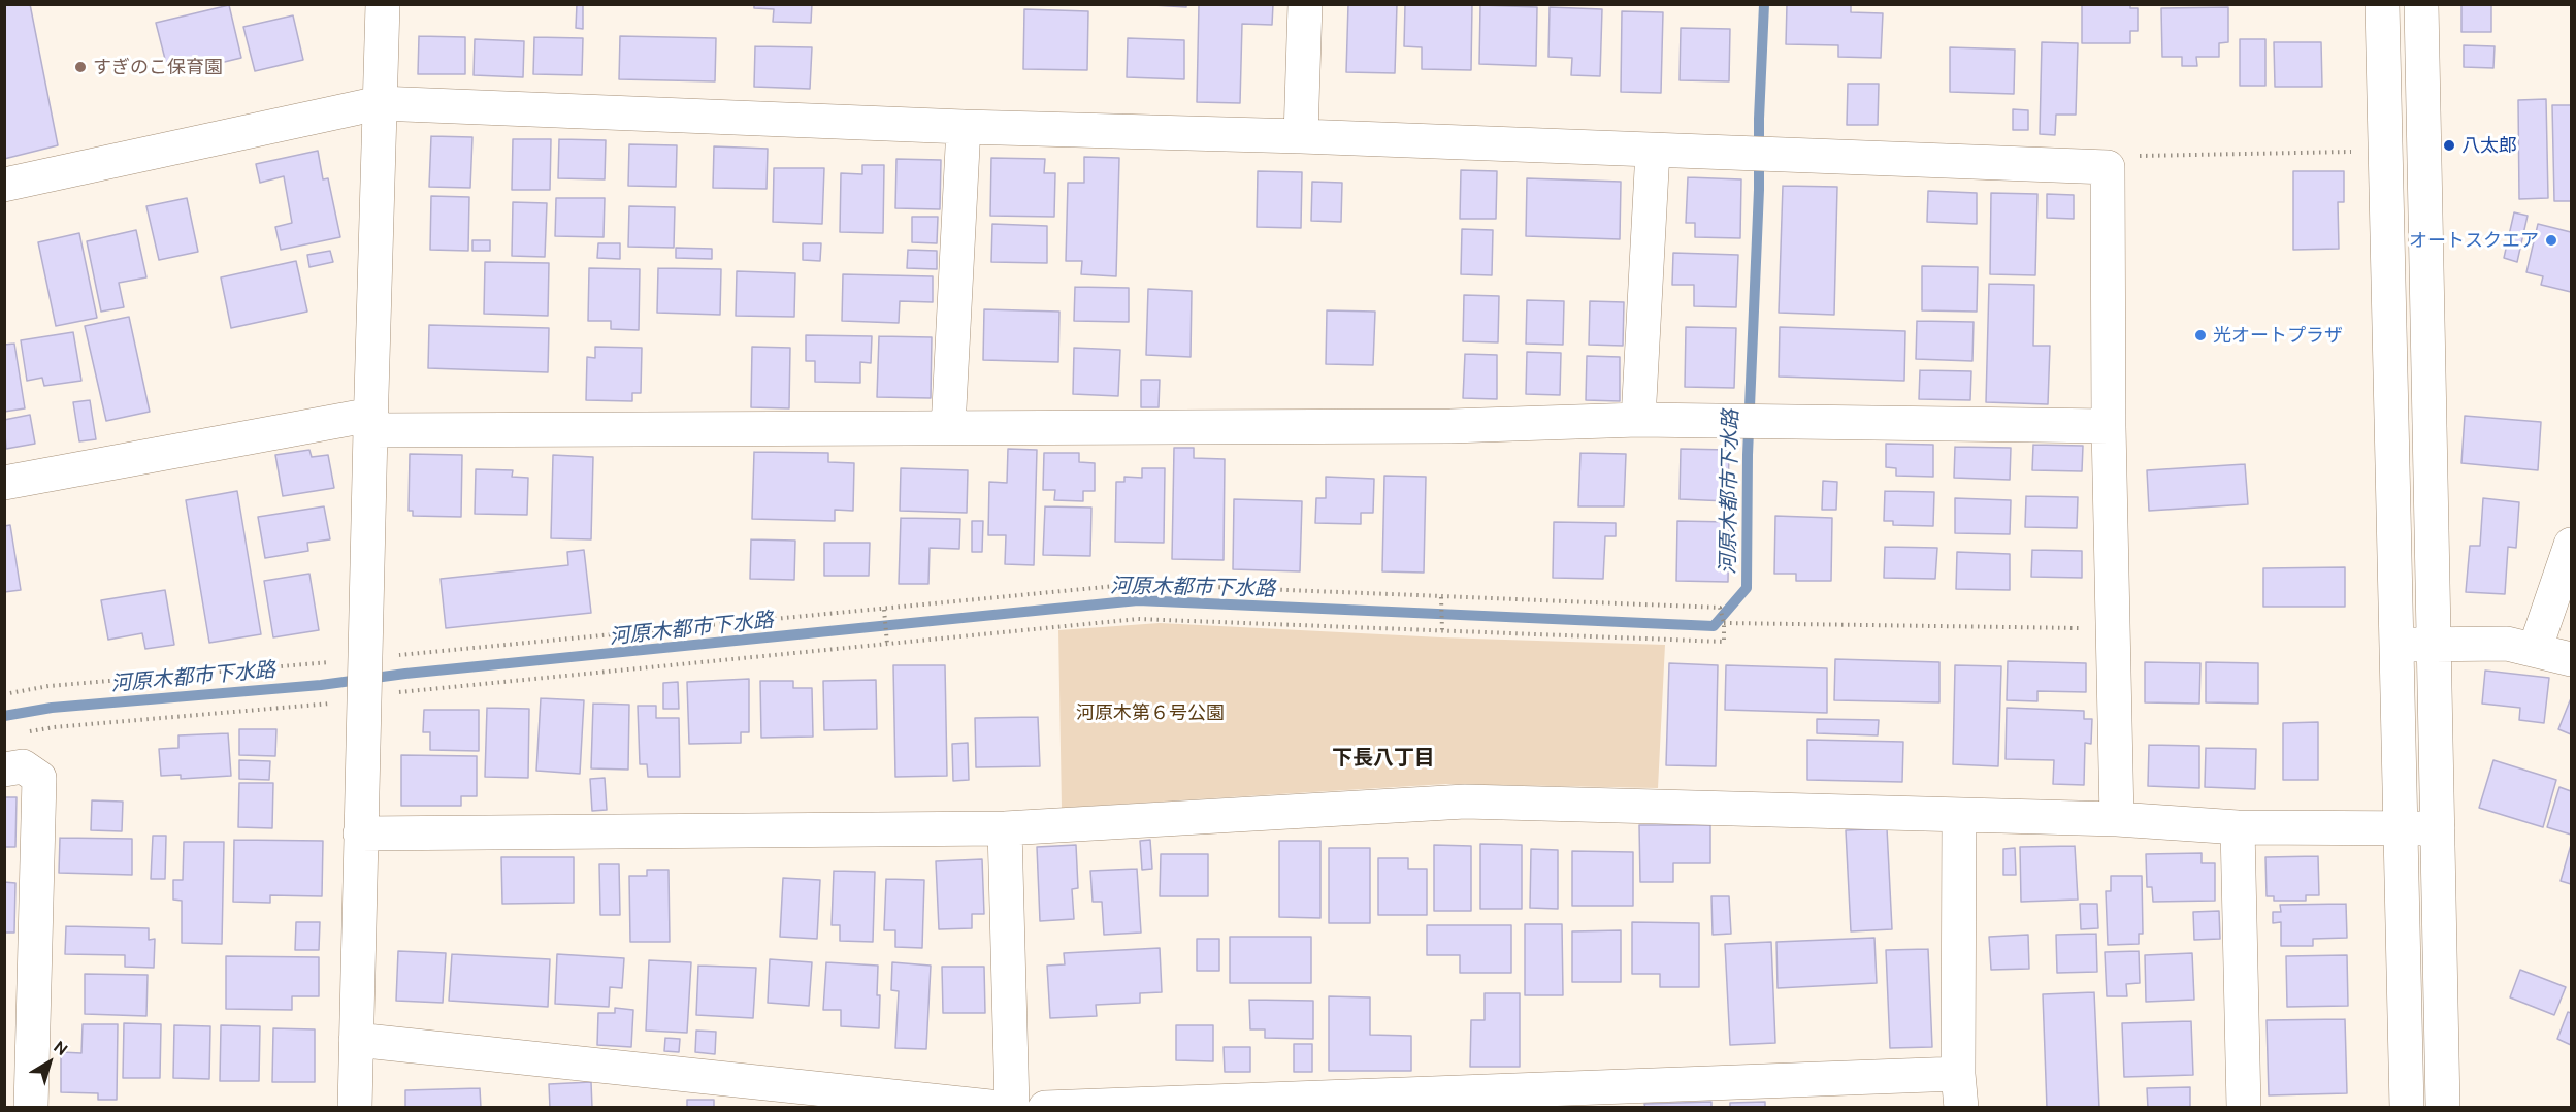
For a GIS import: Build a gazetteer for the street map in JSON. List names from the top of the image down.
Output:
{
  "districts": ["下長八丁目"],
  "water": ["河原木都市下水路"],
  "parks": ["河原木第６号公園"],
  "places": [
    "すぎのこ保育園",
    "八太郎",
    "オートスクエア",
    "光オートプラザ"
  ],
  "north": "top right"
}
